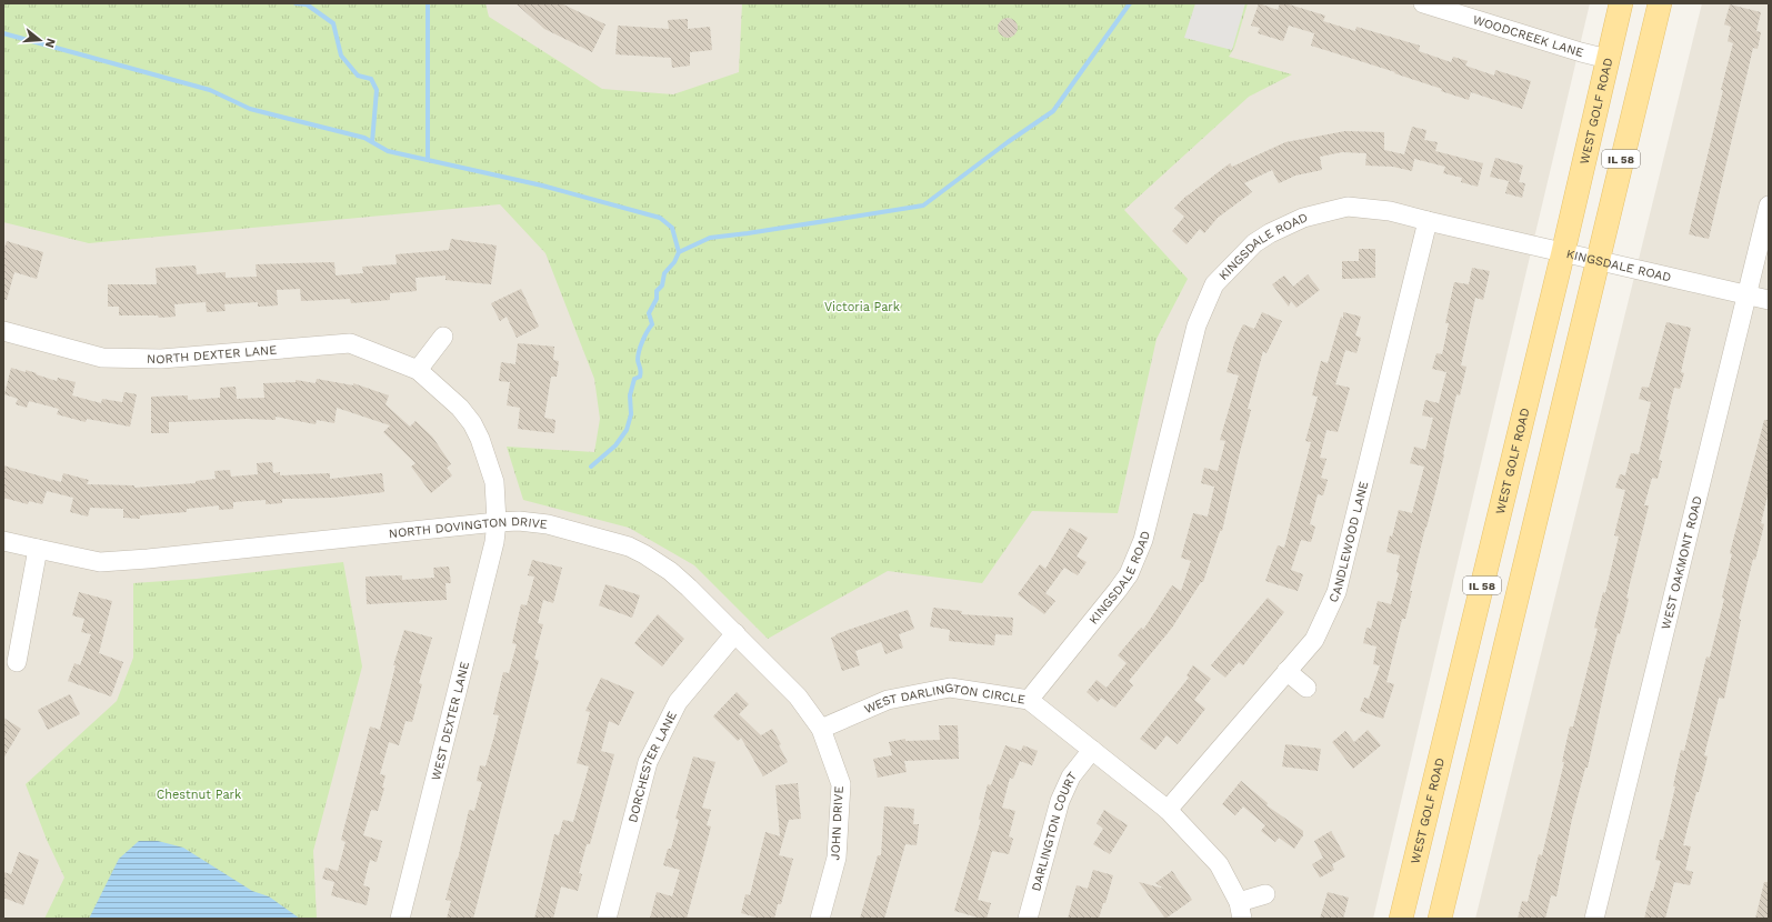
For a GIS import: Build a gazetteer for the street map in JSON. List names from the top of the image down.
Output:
{
  "streets": {
    "main road": ["WEST GOLF ROAD", "IL 58"],
    "street": [
      "WOODCREEK LANE",
      "KINGSDALE ROAD",
      "NORTH DEXTER LANE",
      "NORTH DOVINGTON DRIVE",
      "CANDLEWOOD LANE",
      "WEST OAKMONT ROAD",
      "WEST DARLINGTON CIRCLE",
      "WEST DEXTER LANE",
      "DORCHESTER LANE",
      "JOHN DRIVE",
      "DARLINGTON COURT"
    ]
  },
  "crossings": [
    ["WOODCREEK LANE", "WEST GOLF ROAD"],
    ["WEST GOLF ROAD", "KINGSDALE ROAD"],
    ["IL 58", "KINGSDALE ROAD"],
    ["KINGSDALE ROAD", "CANDLEWOOD LANE"],
    ["KINGSDALE ROAD", "WEST OAKMONT ROAD"],
    ["KINGSDALE ROAD", "WEST DARLINGTON CIRCLE"],
    ["NORTH DEXTER LANE", "NORTH DOVINGTON DRIVE"],
    ["NORTH DEXTER LANE", "WEST DEXTER LANE"],
    ["NORTH DOVINGTON DRIVE", "WEST DARLINGTON CIRCLE"],
    ["NORTH DOVINGTON DRIVE", "WEST DEXTER LANE"],
    ["NORTH DOVINGTON DRIVE", "DORCHESTER LANE"],
    ["NORTH DOVINGTON DRIVE", "JOHN DRIVE"],
    ["CANDLEWOOD LANE", "WEST DARLINGTON CIRCLE"],
    ["WEST DARLINGTON CIRCLE", "JOHN DRIVE"],
    ["WEST DARLINGTON CIRCLE", "DARLINGTON COURT"]
  ],
  "parks": ["Victoria Park", "Chestnut Park"],
  "north": "right"
}
